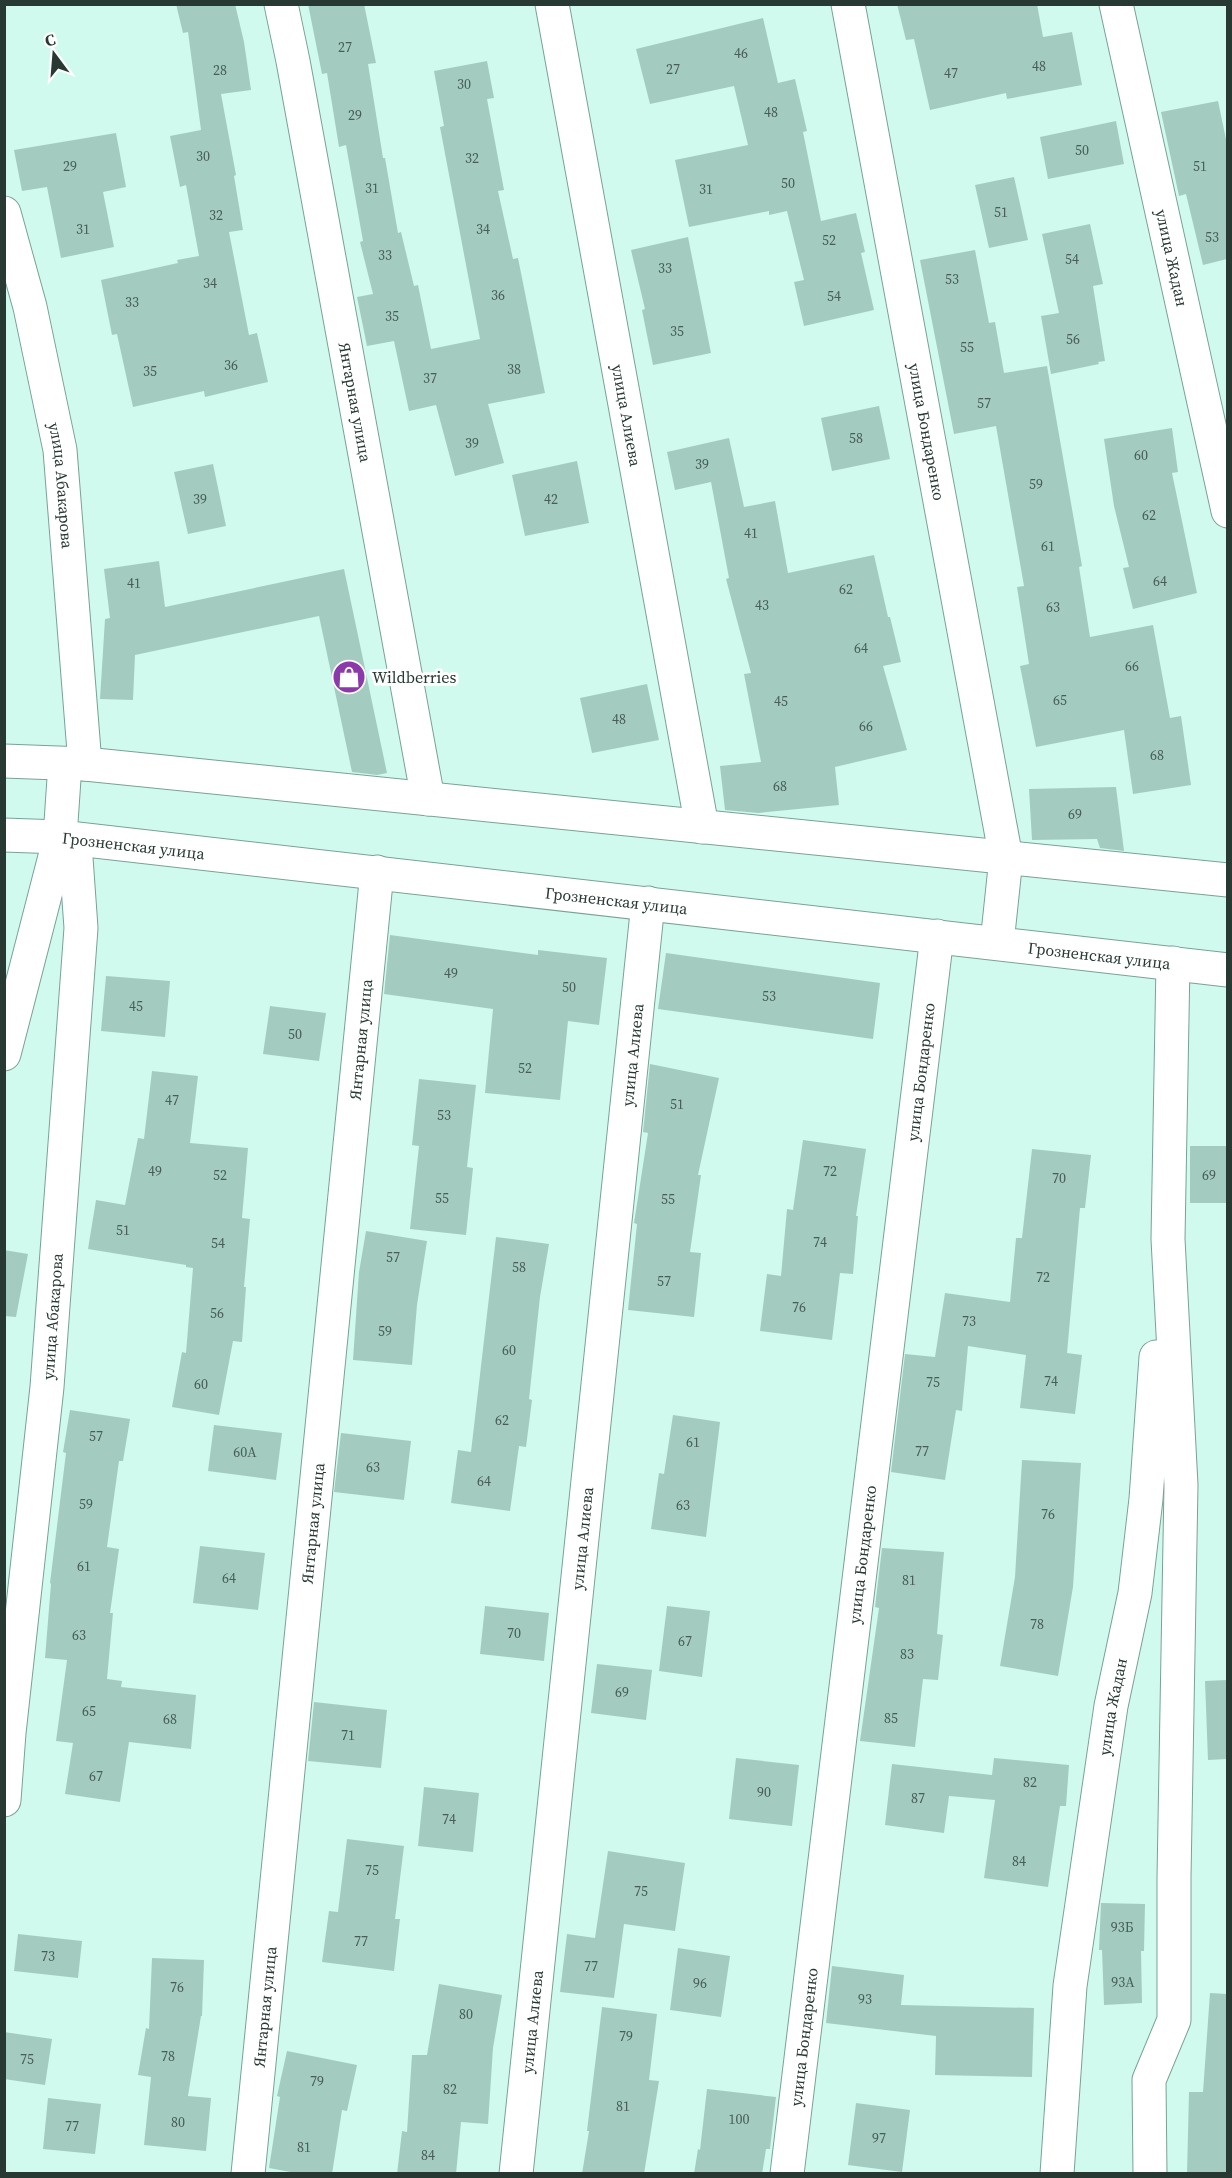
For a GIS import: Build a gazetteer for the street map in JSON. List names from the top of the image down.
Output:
{
  "streets": {
    "street": [
      "улица Жадан",
      "Янтарная улица",
      "улица Алиева",
      "улица Бондаренко",
      "улица Абакарова",
      "Грозненская улица"
    ]
  },
  "crossings": [
    ["Янтарная улица", "Грозненская улица"],
    ["улица Алиева", "Грозненская улица"],
    ["улица Бондаренко", "Грозненская улица"],
    ["улица Абакарова", "Грозненская улица"]
  ],
  "places": {
    "shop": ["Wildberries"]
  },
  "house_numbers": [
    "27",
    "46",
    "48",
    "27",
    "28",
    "47",
    "30",
    "48",
    "29",
    "50",
    "30",
    "32",
    "29",
    "51",
    "50",
    "31",
    "31",
    "51",
    "32",
    "31",
    "34",
    "53",
    "52",
    "33",
    "54",
    "33",
    "53",
    "34",
    "36",
    "54",
    "33",
    "35",
    "35",
    "56",
    "55",
    "36",
    "38",
    "35",
    "37",
    "57",
    "58",
    "39",
    "60",
    "39",
    "59",
    "39",
    "42",
    "62",
    "41",
    "61",
    "64",
    "41",
    "62",
    "43",
    "63",
    "64",
    "66",
    "65",
    "45",
    "48",
    "66",
    "68",
    "68",
    "69",
    "49",
    "50",
    "53",
    "45",
    "50",
    "52",
    "47",
    "51",
    "53",
    "49",
    "72",
    "52",
    "69",
    "70",
    "55",
    "55",
    "51",
    "74",
    "54",
    "57",
    "58",
    "72",
    "57",
    "76",
    "56",
    "73",
    "59",
    "60",
    "74",
    "75",
    "60",
    "62",
    "57",
    "61",
    "77",
    "60А",
    "63",
    "64",
    "59",
    "63",
    "76",
    "61",
    "64",
    "81",
    "78",
    "70",
    "63",
    "67",
    "83",
    "69",
    "65",
    "85",
    "68",
    "71",
    "67",
    "82",
    "90",
    "87",
    "74",
    "84",
    "75",
    "75",
    "93Б",
    "77",
    "73",
    "77",
    "93А",
    "96",
    "76",
    "93",
    "80",
    "79",
    "78",
    "75",
    "79",
    "82",
    "81",
    "100",
    "80",
    "77",
    "97",
    "81",
    "84"
  ],
  "north": "top"
}
